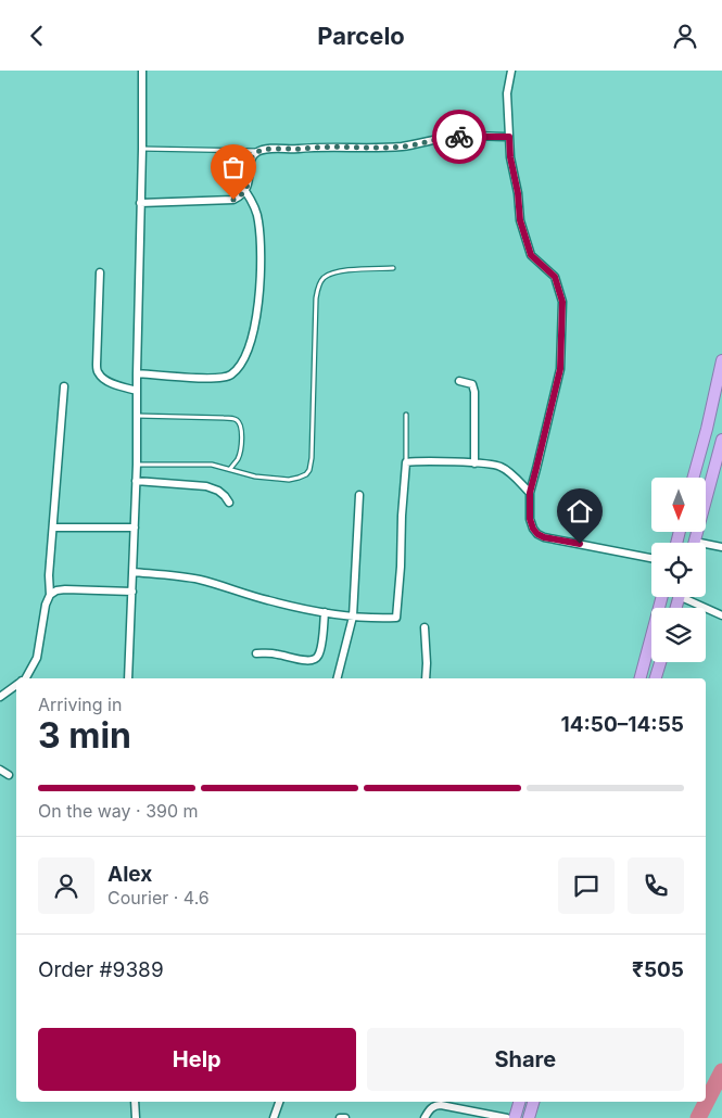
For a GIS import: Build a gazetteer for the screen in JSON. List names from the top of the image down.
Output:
{
  "north": "bottom",
  "page": {
    "header": "Parcelo",
    "heading": ["3 min", "Arriving in", "14:50–14:55"],
    "panel": [
      "Alex",
      "Courier · 4.6",
      "Order #9389",
      "₹505"
    ],
    "bar": "On the way · 390 m",
    "buttons": ["Help", "Share"]
  }
}
